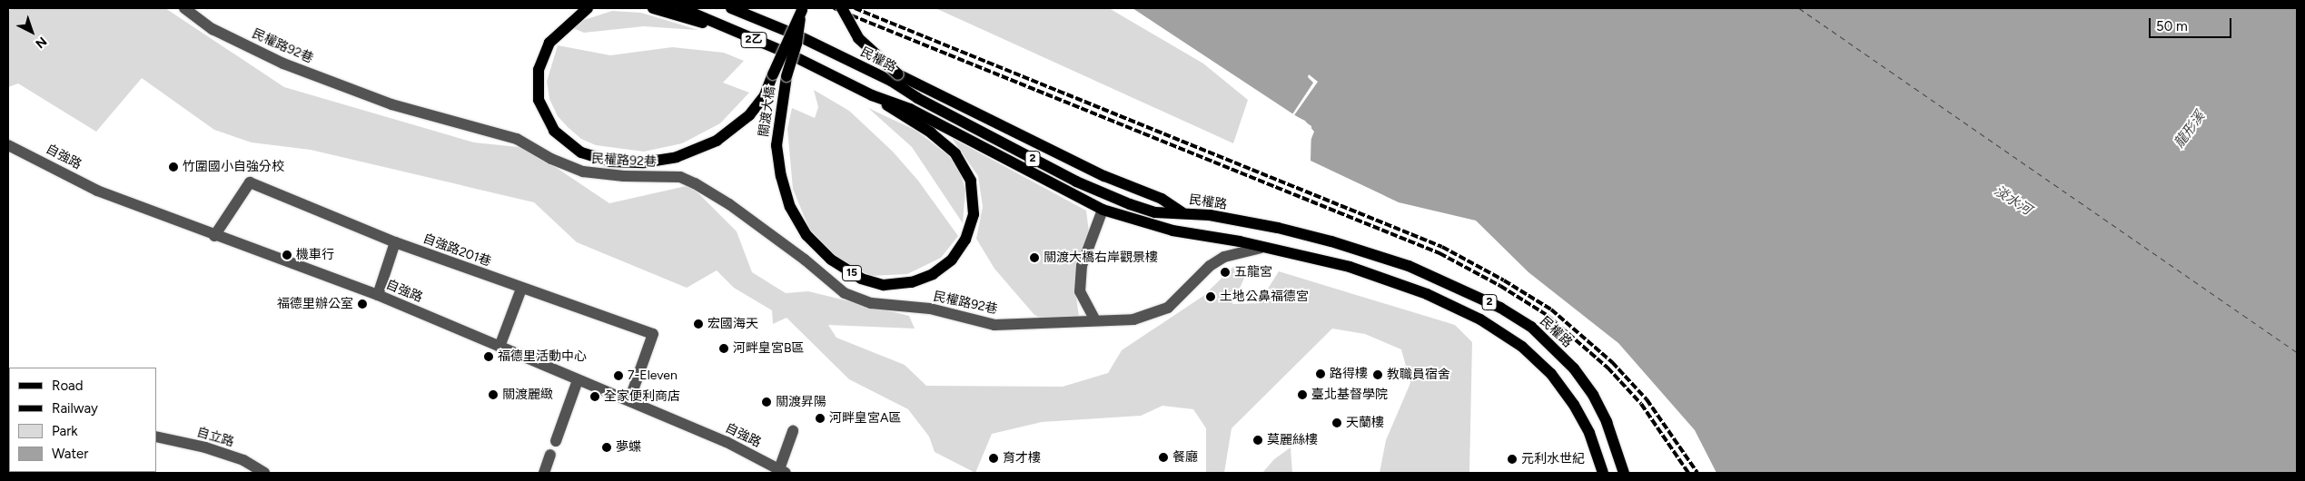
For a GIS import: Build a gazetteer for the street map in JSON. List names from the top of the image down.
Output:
{
  "streets": {
    "main road": [
      "2乙",
      "民權路",
      "關渡大橋",
      "2",
      "15"
    ],
    "street": [
      "民權路92巷",
      "自強路",
      "自強路201巷",
      "自立路"
    ]
  },
  "crossings": [
    ["2乙", "2"],
    ["關渡大橋", "2"],
    ["自強路", "自強路201巷"]
  ],
  "water": ["龍形溪", "淡水河"],
  "places": [
    "竹圍國小自強分校",
    "機車行",
    "關渡大橋右岸觀景樓",
    "五龍宮",
    "土地公鼻福德宮",
    "福德里辦公室",
    "宏國海天",
    "河畔皇宮B區",
    "福德里活動中心",
    "路得樓",
    "教職員宿舍",
    "7-Eleven",
    "關渡麗緻",
    "臺北基督學院",
    "全家便利商店",
    "關渡昇陽",
    "河畔皇宮A區",
    "天蘭樓",
    "莫麗絲樓",
    "夢蝶",
    "餐廳",
    "育才樓",
    "元利水世紀"
  ],
  "legend": [
    "Road",
    "Railway",
    "Park",
    "Water"
  ],
  "scale_bar": "50 m",
  "north": "bottom right"
}
